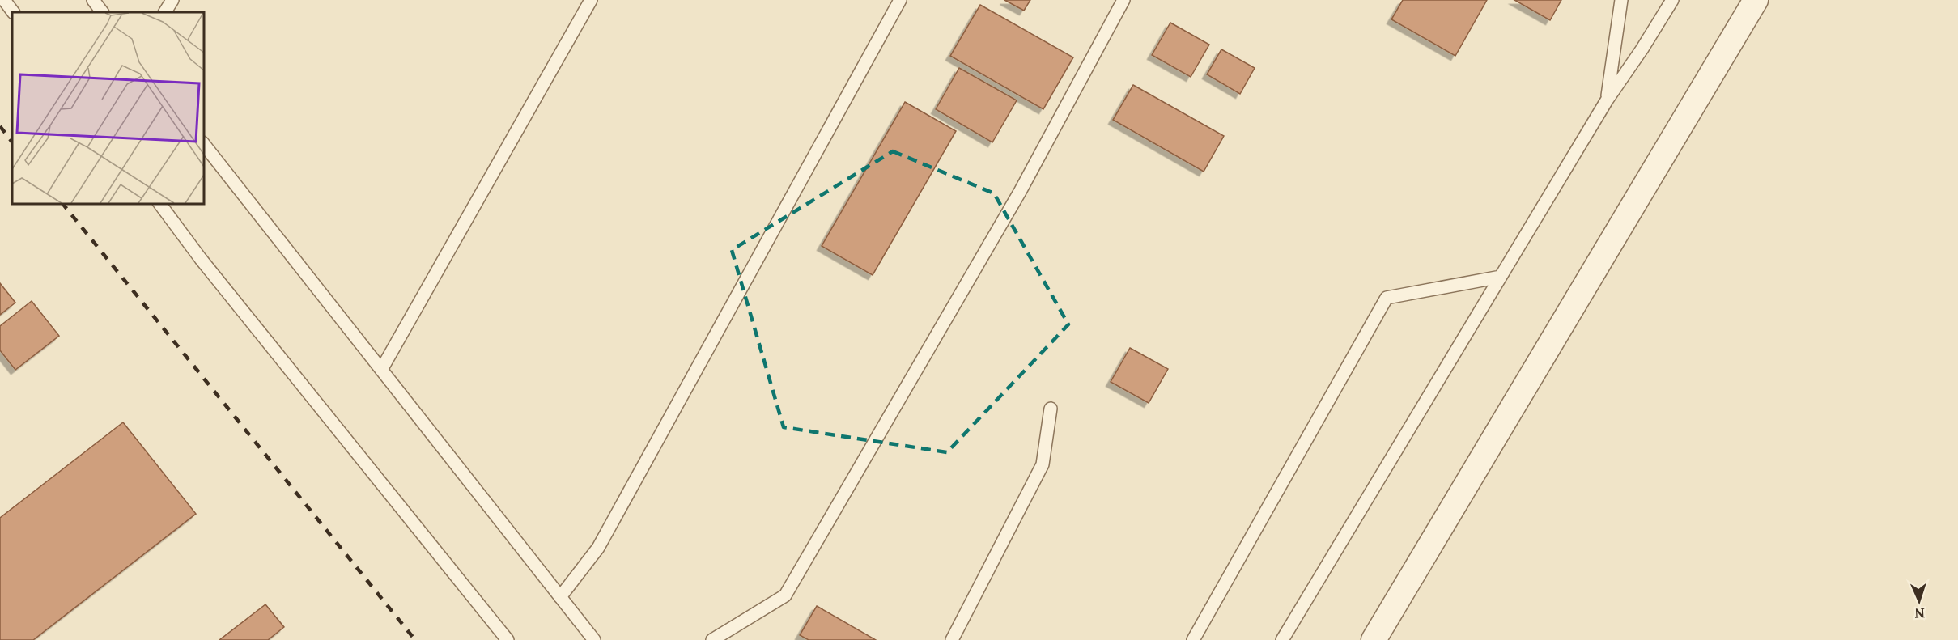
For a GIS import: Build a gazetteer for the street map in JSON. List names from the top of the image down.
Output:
{
  "north": "bottom"
}
